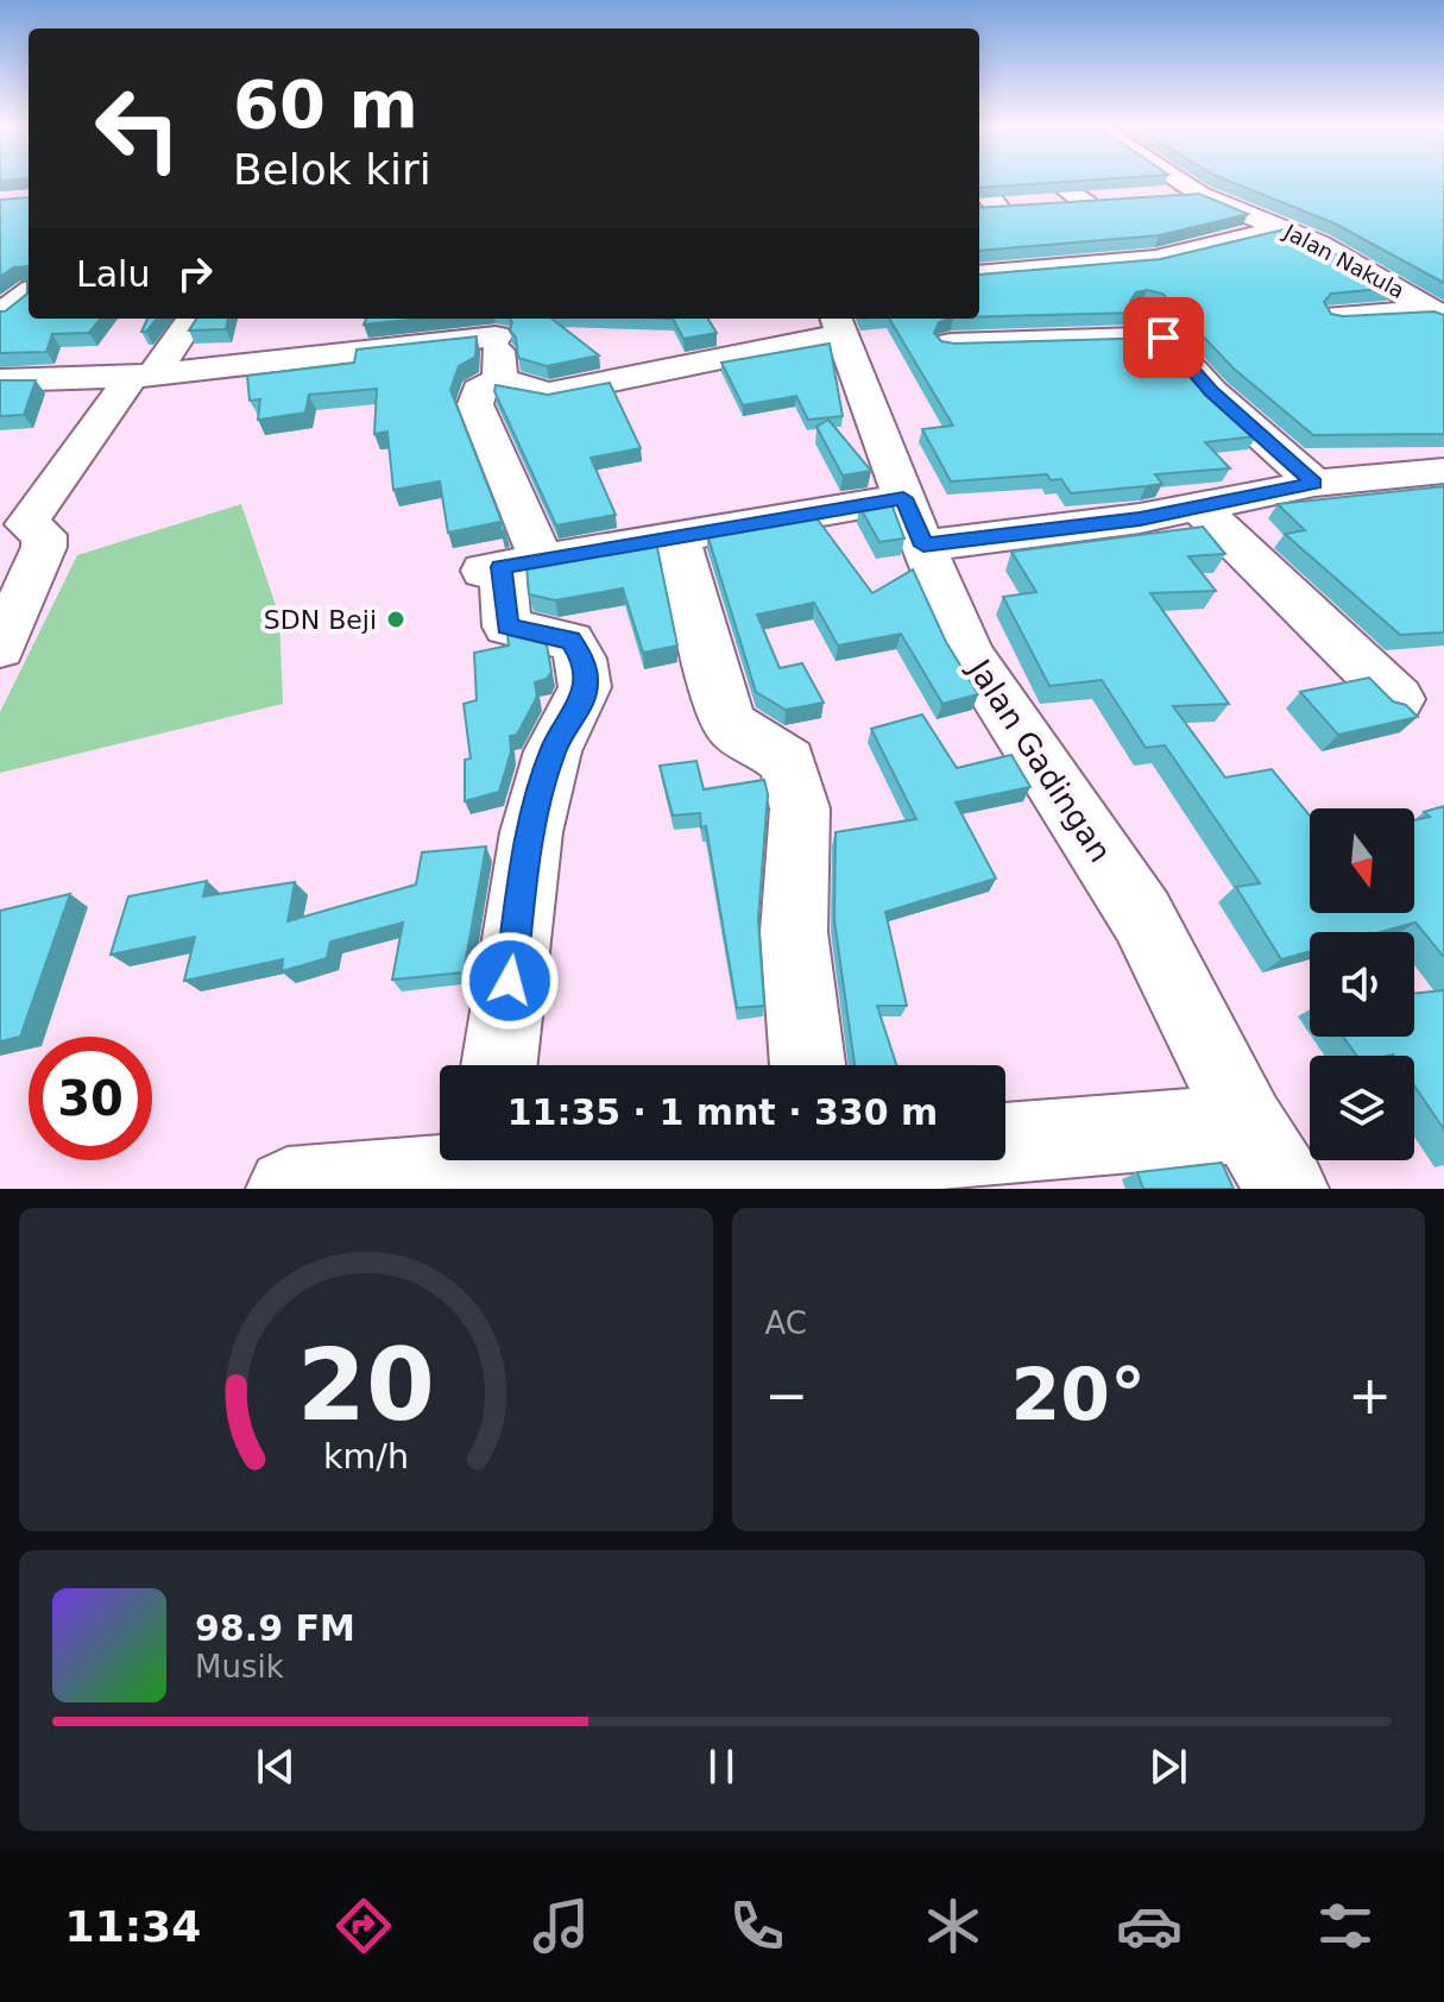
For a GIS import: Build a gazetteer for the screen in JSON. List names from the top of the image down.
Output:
{
  "streets": {
    "street": ["Jalan Nakula", "Jalan Gadingan"]
  },
  "places": ["SDN Beji"],
  "north": "bottom",
  "page": {
    "turn": ["60 m", "Belok kiri"],
    "then": "Lalu",
    "limit": "30",
    "trip": "11:35 · 1 mnt · 330 m",
    "tile": "AC",
    "heat": ["−", "20°", "+"],
    "song": ["98.9 FM", "Musik"],
    "tabs": "11:34",
    "gauge": ["20", "km/h"]
  }
}
